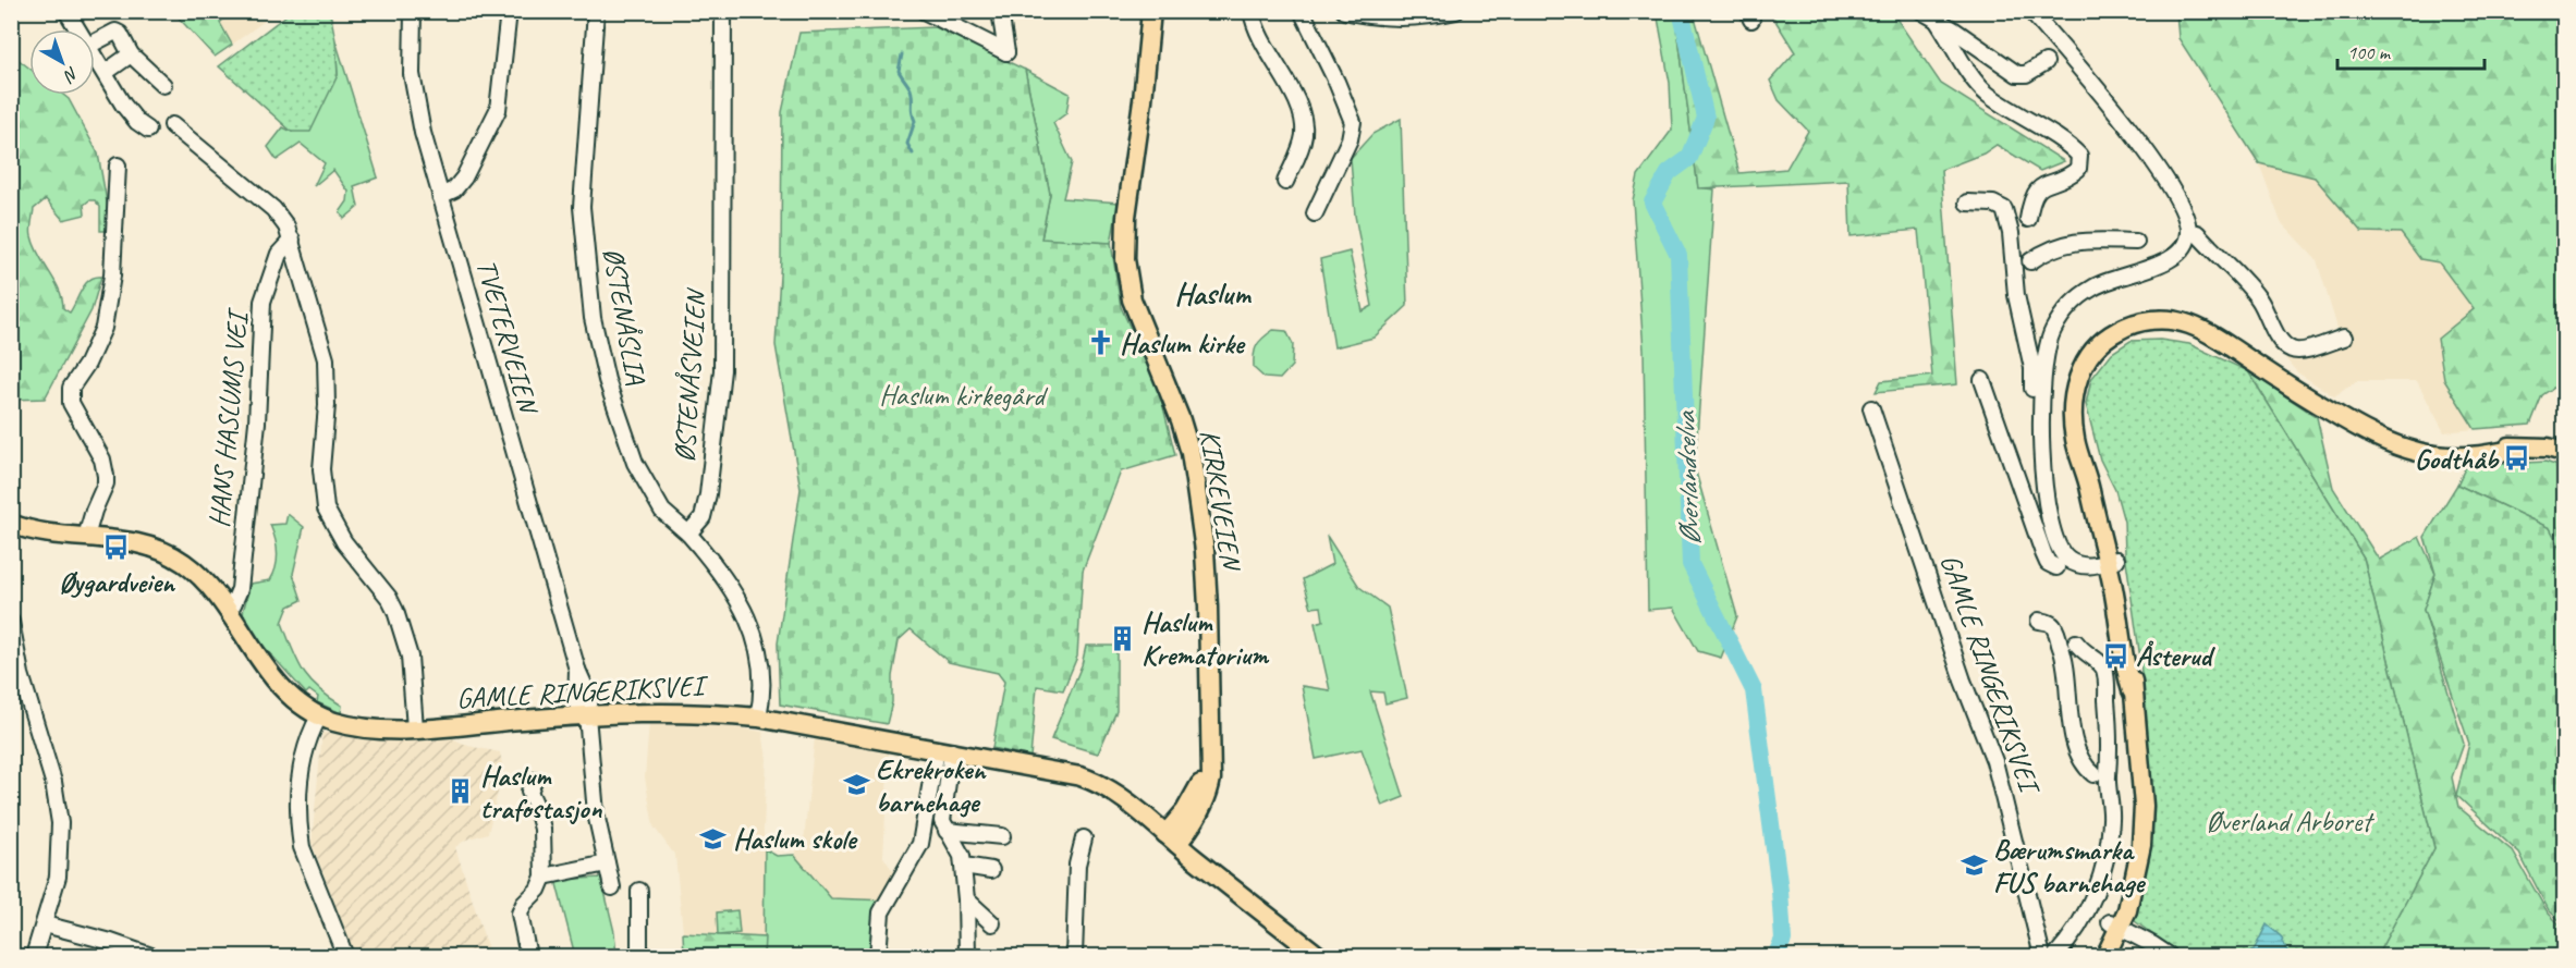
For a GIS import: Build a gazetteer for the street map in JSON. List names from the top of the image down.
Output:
{
  "streets": {
    "main road": ["KIRKEVEIEN", "GAMLE RINGERIKSVEI"],
    "street": [
      "ØSTENÅSLIA",
      "TVETERVEIEN",
      "ØSTENÅSVEIEN",
      "HANS HASLUMS VEI"
    ]
  },
  "crossings": [
    ["ØSTENÅSLIA", "ØSTENÅSVEIEN"],
    ["TVETERVEIEN", "GAMLE RINGERIKSVEI"],
    ["HANS HASLUMS VEI", "GAMLE RINGERIKSVEI"],
    ["KIRKEVEIEN", "GAMLE RINGERIKSVEI"]
  ],
  "districts": ["Haslum"],
  "water": ["Øverlandselva"],
  "parks": ["Haslum kirkegård", "Øverland Arboret"],
  "places": {
    "church": ["Haslum kirke"],
    "bus stop": ["Godthåb", "Øygardveien", "Åsterud"],
    "building": ["Haslum Krematorium", "Haslum trafostasjon"],
    "school or university": ["Ekrekroken barnehage", "Haslum skole", "Bærumsmarka FUS barnehage"]
  },
  "scale_bar": "100 m",
  "north": "bottom right"
}
